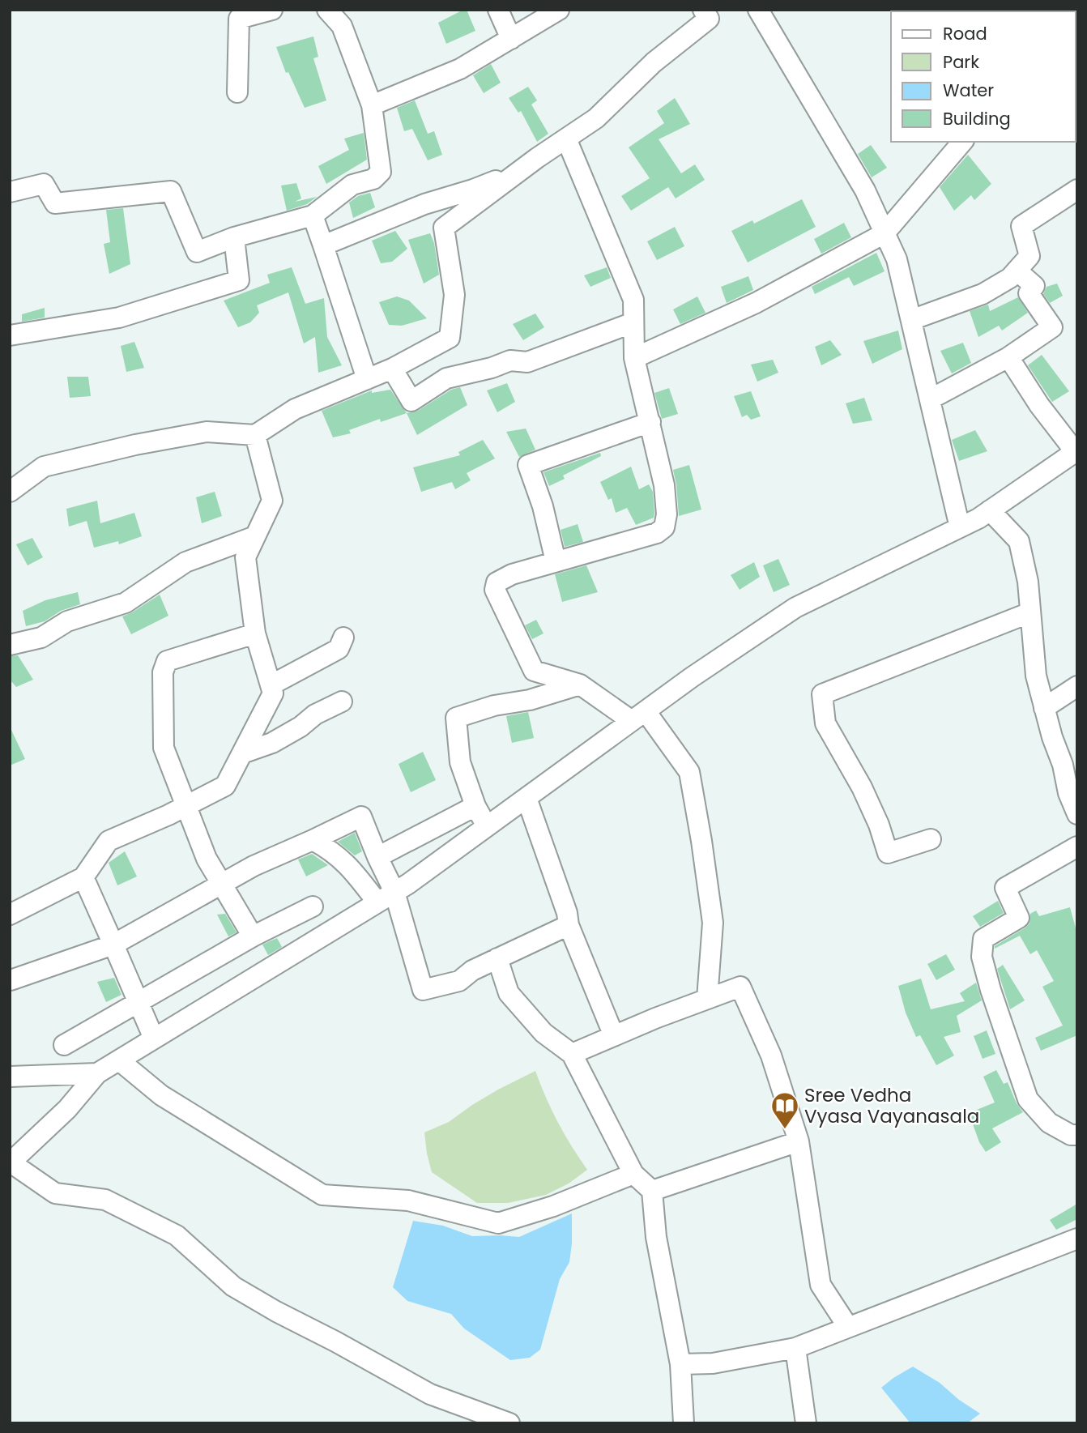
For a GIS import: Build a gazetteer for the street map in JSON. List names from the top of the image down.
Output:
{
  "places": {
    "library": ["Sree Vedha Vyasa Vayanasala"]
  },
  "legend": [
    "Road",
    "Park",
    "Water",
    "Building"
  ]
}
